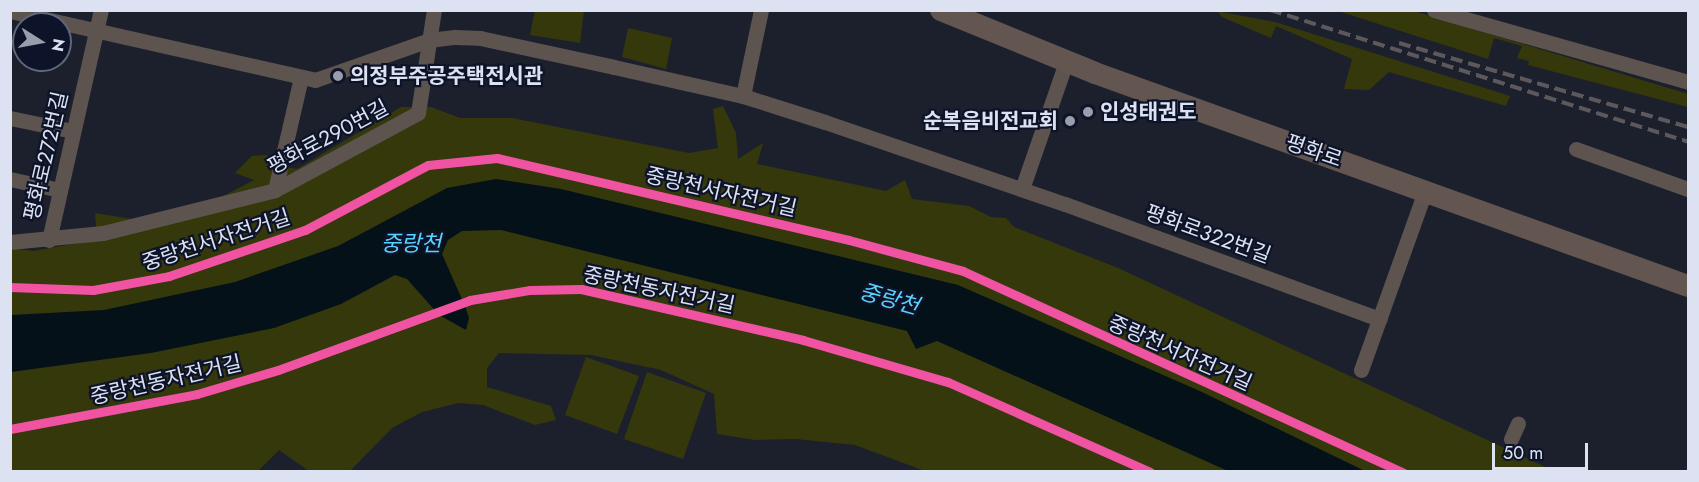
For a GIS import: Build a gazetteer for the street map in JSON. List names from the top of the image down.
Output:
{
  "streets": {
    "main road": ["평화로"],
    "street": ["평화로290번길", "평화로272번길", "평화로322번길"],
    "cycle path": ["중랑천서자전거길", "중랑천동자전거길"]
  },
  "crossings": [
    ["평화로290번길", "평화로272번길"],
    ["평화로290번길", "평화로322번길"],
    ["평화로272번길", "평화로322번길"]
  ],
  "water": ["중랑천"],
  "places": ["의정부주공주택전시관", "인성태권도", "순복음비전교회"],
  "scale_bar": "50 m",
  "north": "right"
}
